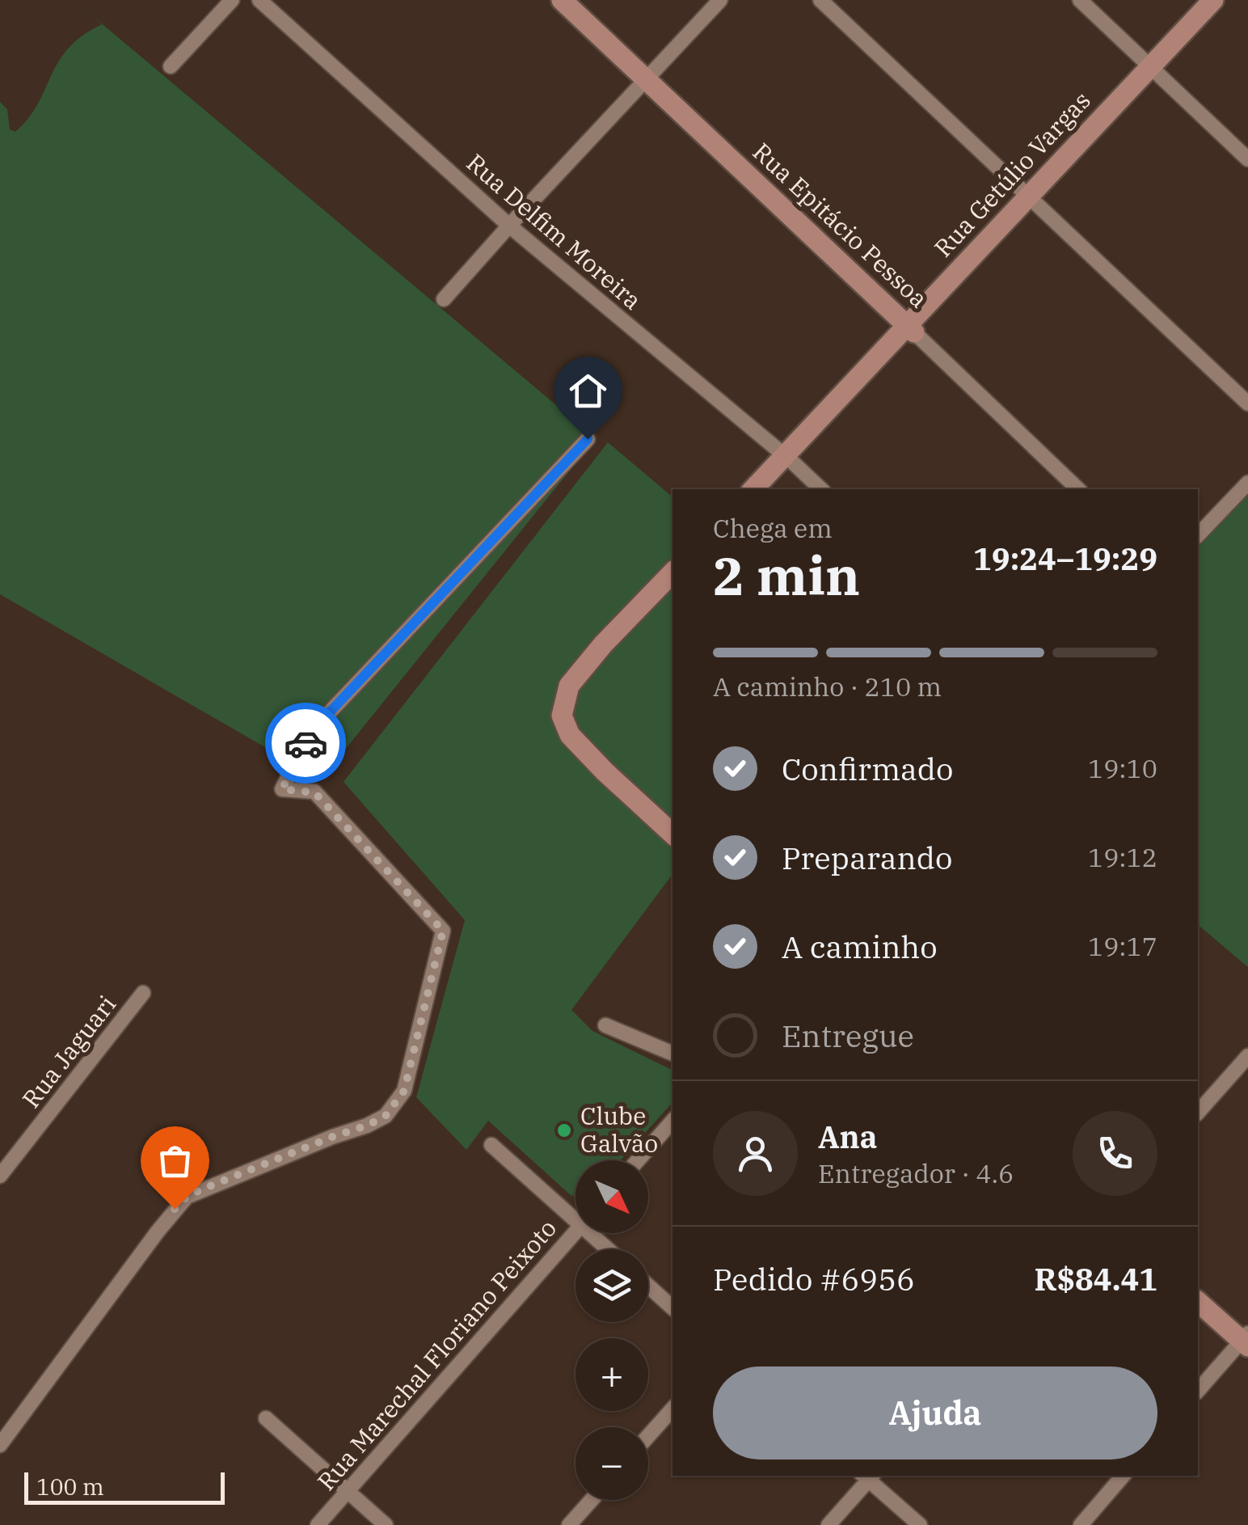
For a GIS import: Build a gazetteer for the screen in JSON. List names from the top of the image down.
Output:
{
  "streets": {
    "street": [
      "Rua Getúlio Vargas",
      "Rua Epitácio Pessoa",
      "Rua Delfim Moreira",
      "Rua Jaguari",
      "Rua Marechal Floriano Peixoto"
    ]
  },
  "crossings": [
    ["Rua Getúlio Vargas", "Rua Epitácio Pessoa"],
    ["Rua Getúlio Vargas", "Rua Delfim Moreira"]
  ],
  "places": ["Clube Galvão"],
  "scale_bar": "100 m",
  "north": "bottom right",
  "page": {
    "heading": ["2 min", "Chega em", "19:24–19:29"],
    "panel": [
      "Ana",
      "Entregador · 4.6",
      "Pedido #6956",
      "R$84.41"
    ],
    "bar": "A caminho · 210 m",
    "list": [
      ["Confirmado", "19:10"],
      ["Preparando", "19:12"],
      ["A caminho", "19:17"],
      "Entregue"
    ],
    "map_buttons": ["+", "−"],
    "buttons": "Ajuda",
    "scale": "100 m"
  }
}
